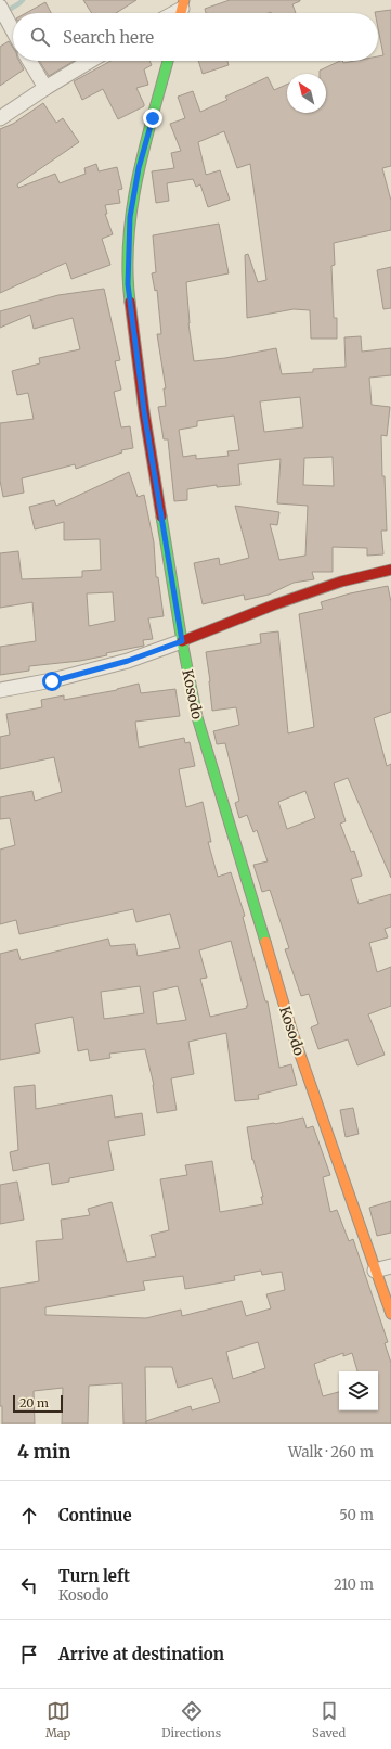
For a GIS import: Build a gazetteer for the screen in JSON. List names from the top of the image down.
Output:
{
  "streets": {
    "main road": ["Kosodo"]
  },
  "scale_bar": "20 m",
  "north": "top left",
  "page": {
    "search": "Search here",
    "scale": "20 m",
    "heading": ["4 min", "Walk · 260 m"],
    "list": [
      ["Continue", "50 m"],
      ["Turn left", "Kosodo", "210 m"],
      "Arrive at destination"
    ],
    "nav": ["Map", "Directions", "Saved"]
  }
}
